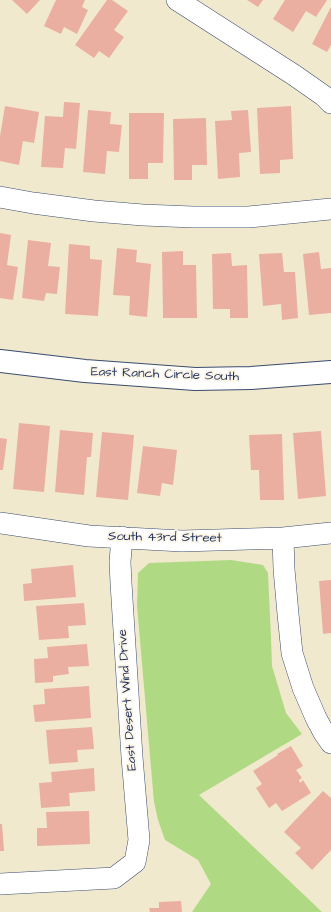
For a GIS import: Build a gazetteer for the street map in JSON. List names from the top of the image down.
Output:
{
  "streets": {
    "street": ["East Ranch Circle South", "South 43rd Street", "East Desert Wind Drive"]
  },
  "crossings": [
    ["South 43rd Street", "East Desert Wind Drive"]
  ]
}
